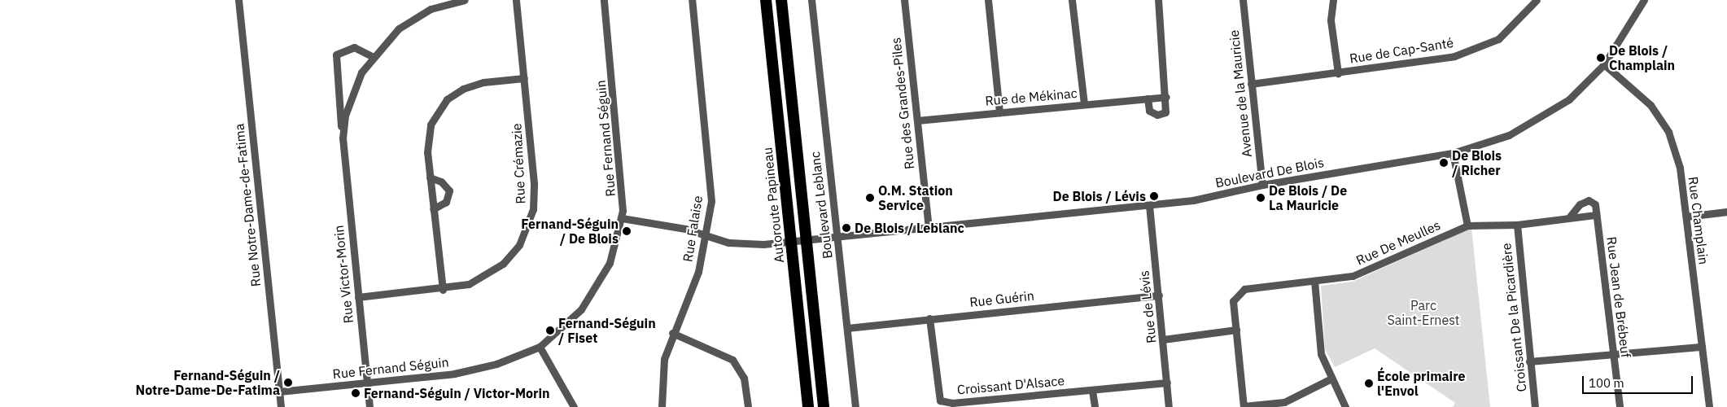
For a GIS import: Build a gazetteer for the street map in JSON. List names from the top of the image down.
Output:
{
  "streets": {
    "highway": ["Autoroute Papineau"],
    "street": [
      "Rue de Cap-Santé",
      "Avenue de la Mauricie",
      "Rue de Mékinac",
      "Rue des Grandes-Piles",
      "Rue Fernand Séguin",
      "Rue Crémazie",
      "Boulevard De Blois",
      "Rue Notre-Dame-de-Fatima",
      "Boulevard Leblanc",
      "Rue Champlain",
      "Rue Falaise",
      "Rue De Meulles",
      "Rue Victor-Morin",
      "Rue Jean de Brébeuf",
      "Rue Guérin",
      "Rue de Lévis",
      "Croissant De la Picardière",
      "Croissant D'Alsace"
    ]
  },
  "crossings": [
    ["Rue de Cap-Santé", "Avenue de la Mauricie"],
    ["Avenue de la Mauricie", "Boulevard De Blois"],
    ["Rue de Mékinac", "Rue des Grandes-Piles"],
    ["Rue des Grandes-Piles", "Boulevard De Blois"],
    ["Rue Fernand Séguin", "Boulevard De Blois"],
    ["Rue Fernand Séguin", "Rue Notre-Dame-de-Fatima"],
    ["Rue Fernand Séguin", "Rue Victor-Morin"],
    ["Rue Crémazie", "Rue Victor-Morin"],
    ["Boulevard De Blois", "Boulevard Leblanc"],
    ["Boulevard De Blois", "Rue Champlain"],
    ["Boulevard De Blois", "Rue Falaise"],
    ["Boulevard De Blois", "Rue de Lévis"],
    ["Boulevard Leblanc", "Rue Guérin"],
    ["Rue De Meulles", "Rue Jean de Brébeuf"],
    ["Rue De Meulles", "Croissant De la Picardière"],
    ["Rue Guérin", "Rue de Lévis"],
    ["Rue Guérin", "Croissant D'Alsace"],
    ["Rue de Lévis", "Croissant D'Alsace"]
  ],
  "parks": ["Parc Saint-Ernest"],
  "places": [
    "De Blois / Champlain",
    "De Blois / Richer",
    "De Blois / Lévis",
    "O.M. Station Service",
    "De Blois / De La Mauricie",
    "De Blois / Leblanc",
    "Fernand-Séguin / De Blois",
    "Fernand-Séguin / Fiset",
    "Fernand-Séguin / Notre-Dame-De-Fatima",
    "École primaire l'Envol",
    "Fernand-Séguin / Victor-Morin"
  ],
  "scale_bar": "100 m"
}
